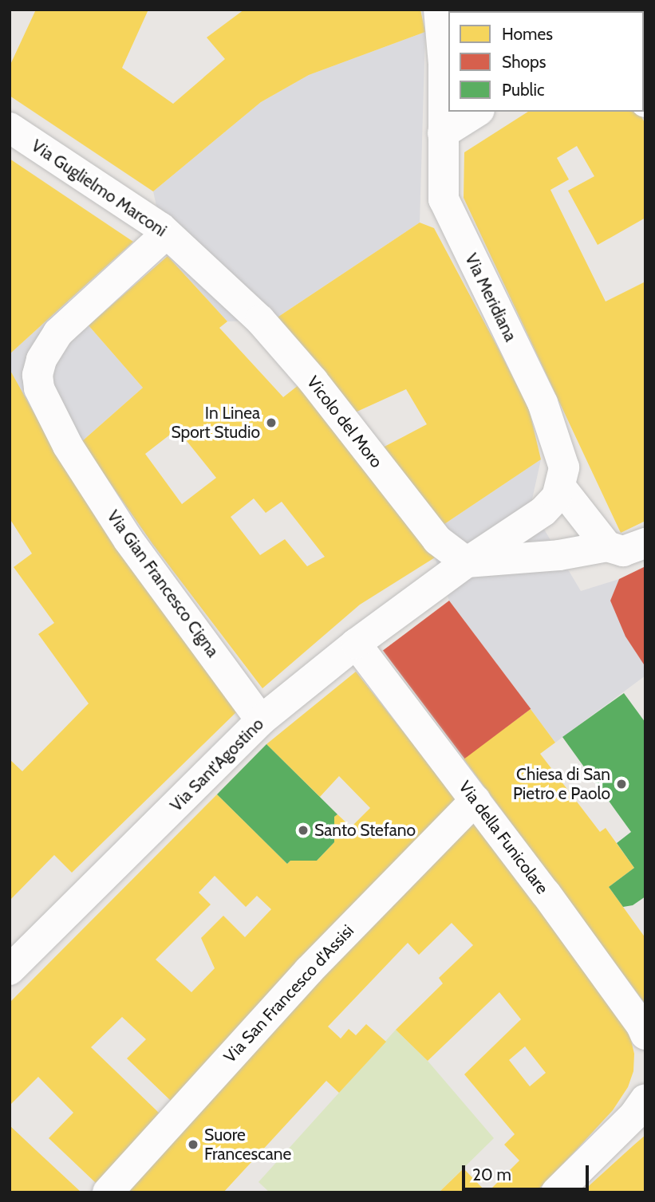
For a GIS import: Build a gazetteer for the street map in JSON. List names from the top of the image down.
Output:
{
  "streets": {
    "street": [
      "Via Guglielmo Marconi",
      "Via Meridiana",
      "Vicolo del Moro",
      "Via Gian Francesco Cigna",
      "Via Sant'Agostino",
      "Via della Funicolare",
      "Via San Francesco d'Assisi"
    ]
  },
  "crossings": [
    ["Via Guglielmo Marconi", "Vicolo del Moro"],
    ["Via Meridiana", "Via Sant'Agostino"],
    ["Vicolo del Moro", "Via Sant'Agostino"],
    ["Via Gian Francesco Cigna", "Via Sant'Agostino"],
    ["Via Sant'Agostino", "Via della Funicolare"],
    ["Via della Funicolare", "Via San Francesco d'Assisi"]
  ],
  "places": [
    "In Linea Sport Studio",
    "Chiesa di San Pietro e Paolo",
    "Santo Stefano",
    "Suore Francescane"
  ],
  "legend": ["Homes", "Shops", "Public"],
  "scale_bar": "20 m"
}
